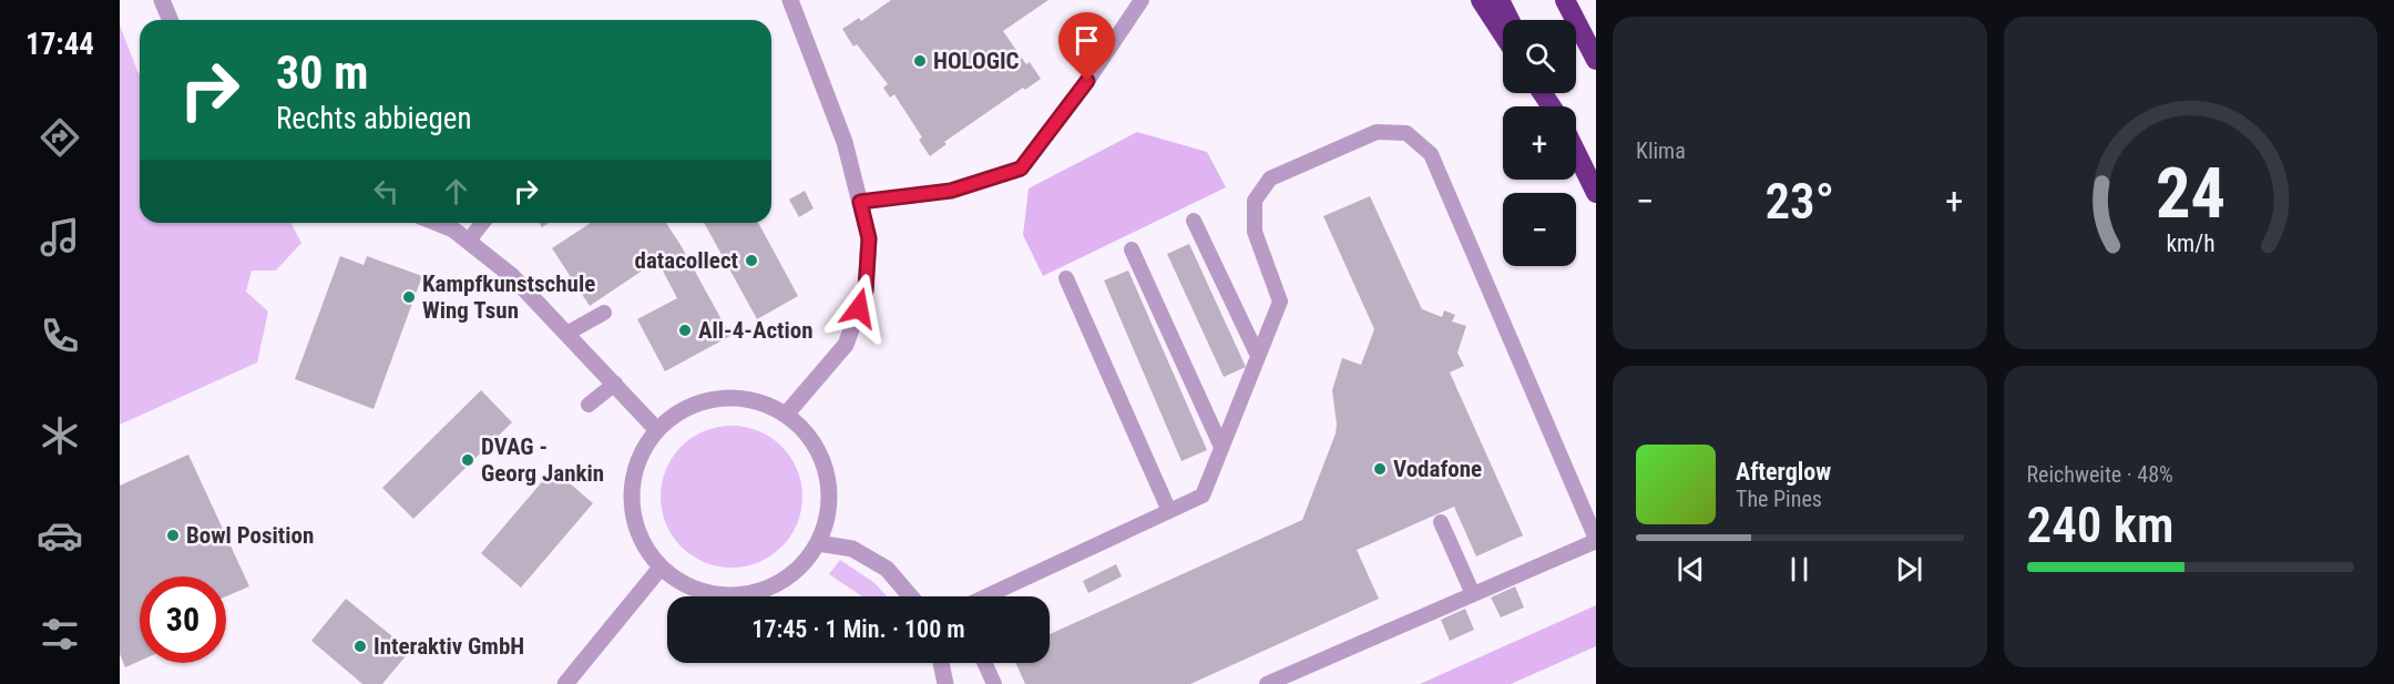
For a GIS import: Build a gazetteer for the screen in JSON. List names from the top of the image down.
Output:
{
  "places": [
    "HOLOGIC",
    "datacollect",
    "Kampfkunstschule Wing Tsun",
    "All-4-Action",
    "DVAG - Georg Jankin",
    "Vodafone",
    "Bowl Position",
    "Interaktiv GmbH"
  ],
  "page": {
    "tabs": "17:44",
    "tile": [
      "Klima",
      ["Reichweite · 48%", "240 km"]
    ],
    "map_buttons": ["+", "−"],
    "turn": ["30 m", "Rechts abbiegen"],
    "heat": ["−", "23°", "+"],
    "song": ["Afterglow", "The Pines"],
    "limit": "30",
    "trip": "17:45 · 1 Min. · 100 m",
    "gauge": ["24", "km/h"]
  }
}
